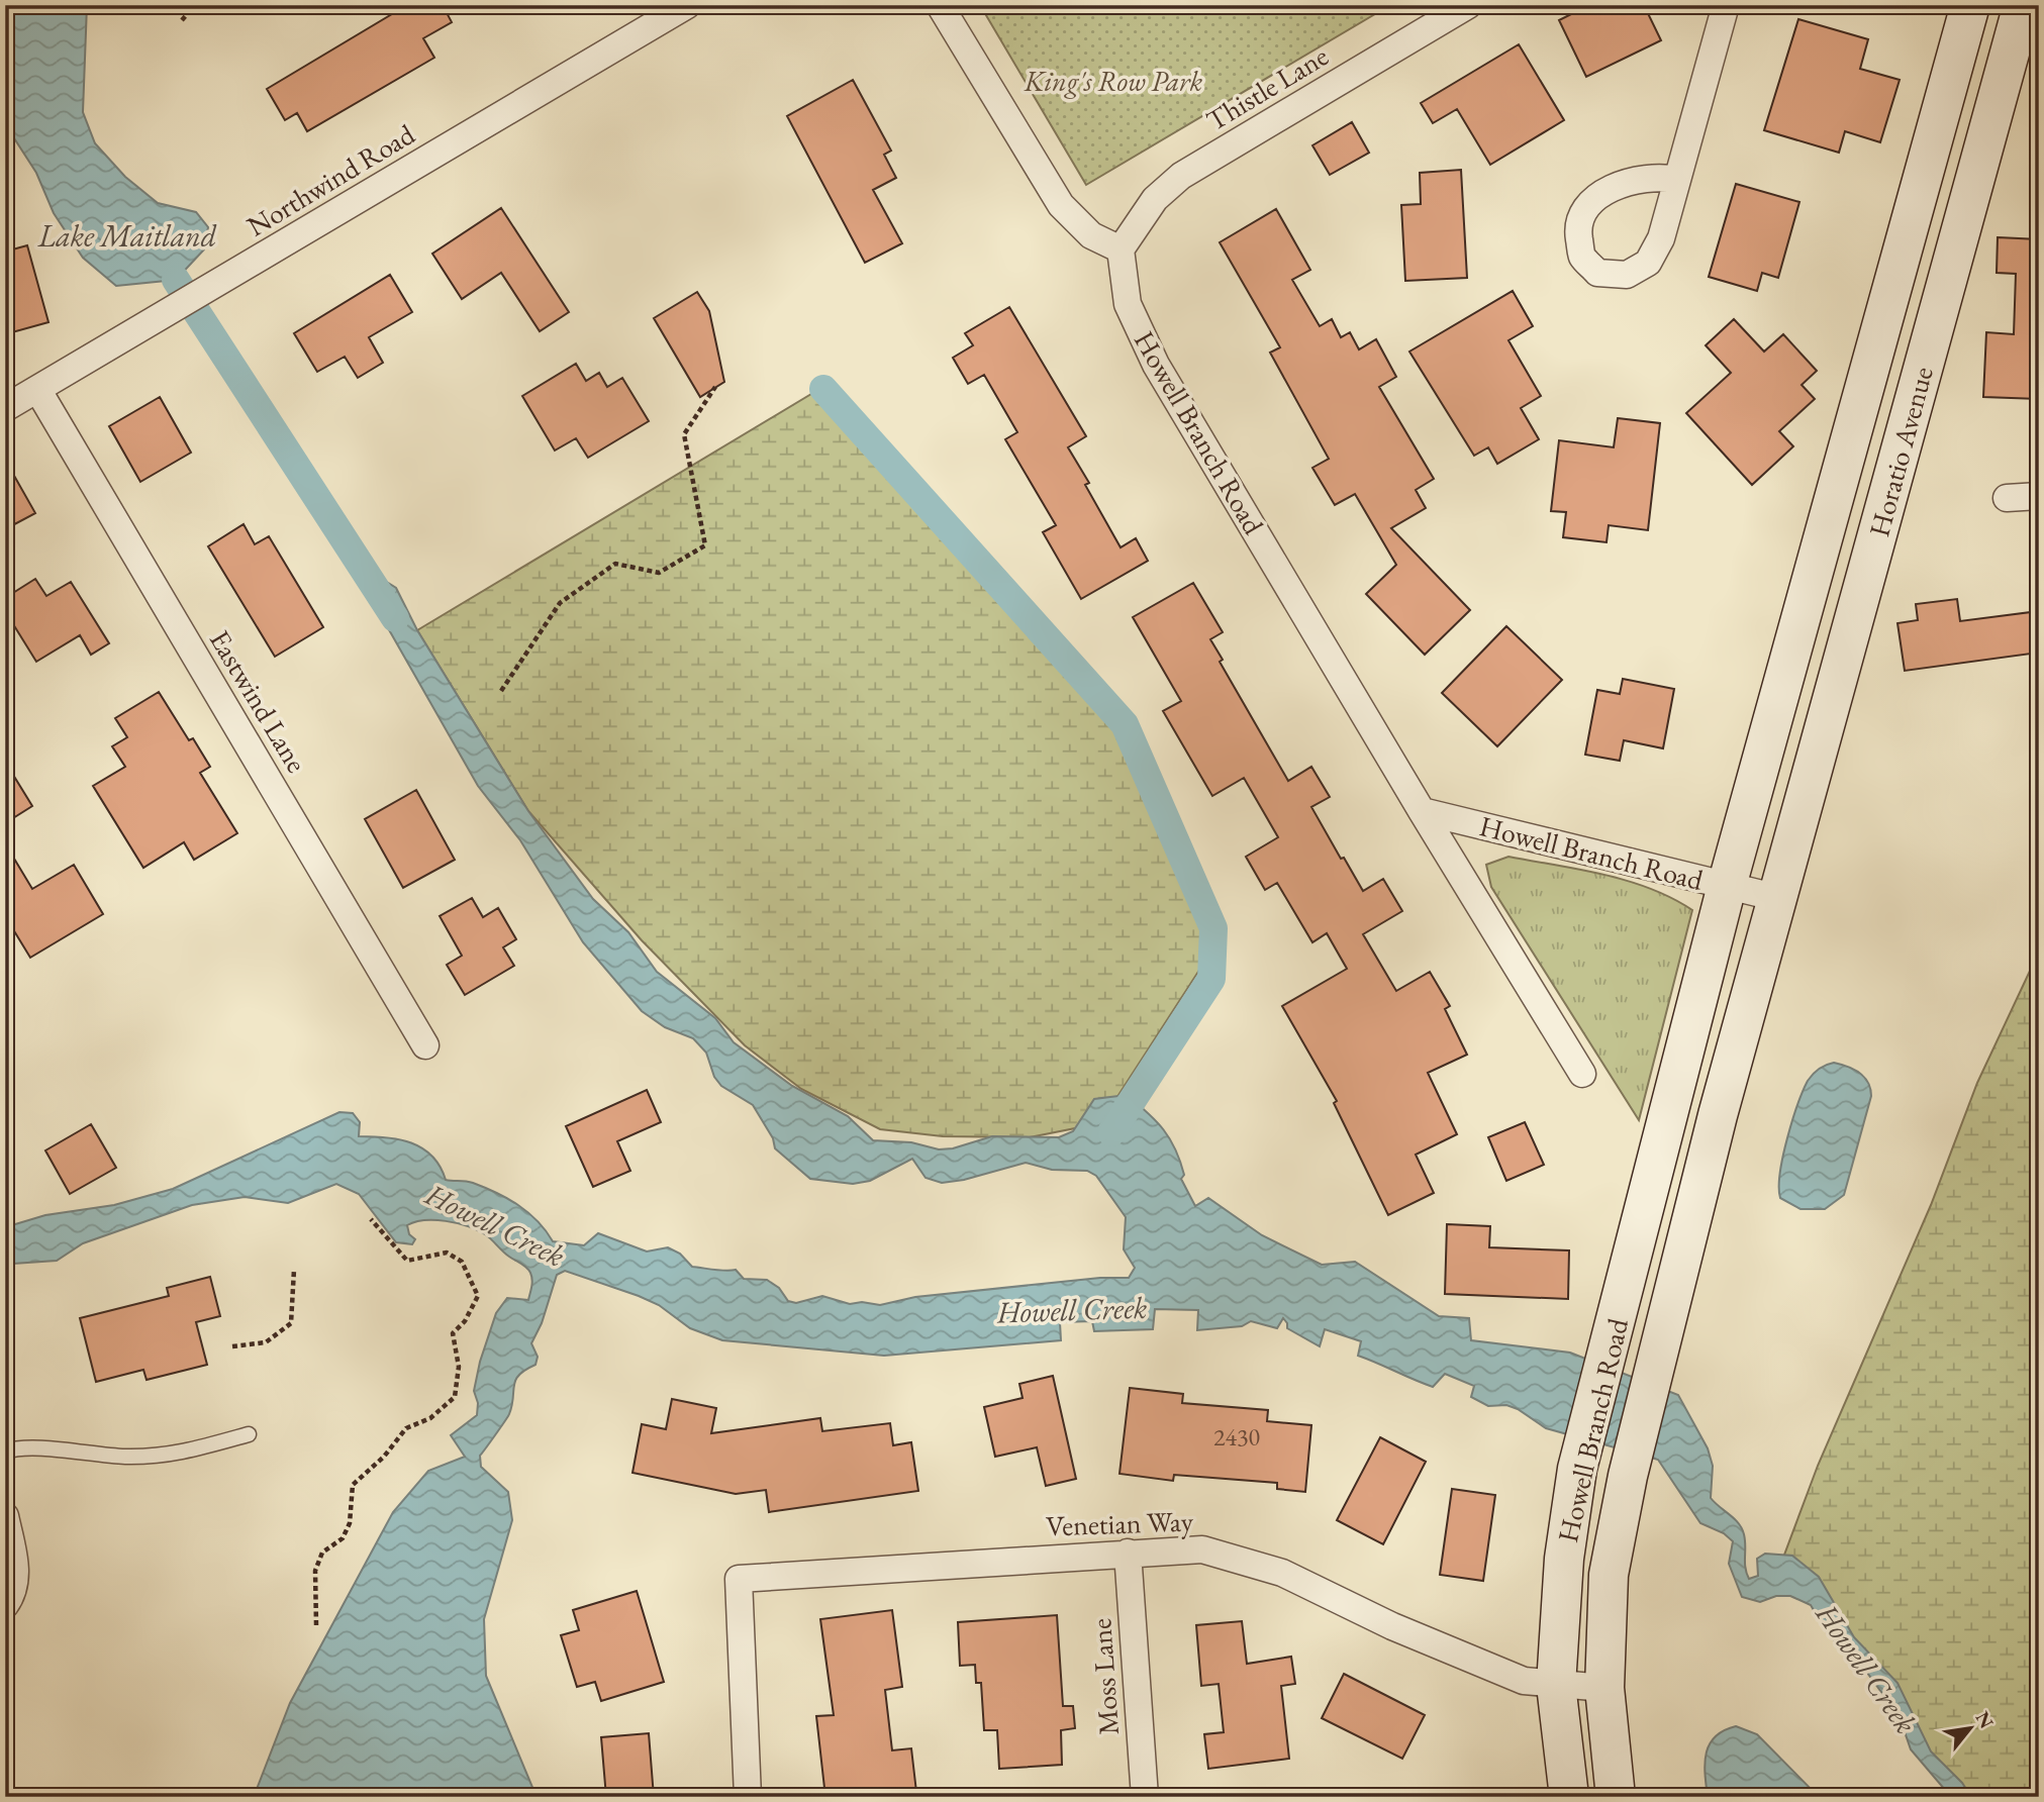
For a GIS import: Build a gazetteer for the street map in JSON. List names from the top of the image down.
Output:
{
  "streets": {
    "main road": ["Howell Branch Road", "Horatio Avenue"],
    "street": [
      "Thistle Lane",
      "Northwind Road",
      "Eastwind Lane",
      "Venetian Way",
      "Moss Lane"
    ]
  },
  "crossings": [
    ["Thistle Lane", "Howell Branch Road"],
    ["Northwind Road", "Eastwind Lane"],
    ["Howell Branch Road", "Horatio Avenue"],
    ["Howell Branch Road", "Venetian Way"],
    ["Venetian Way", "Moss Lane"]
  ],
  "water": ["Lake Maitland", "Howell Creek"],
  "parks": ["King's Row Park"],
  "house_numbers": ["2430"],
  "north": "top right"
}
